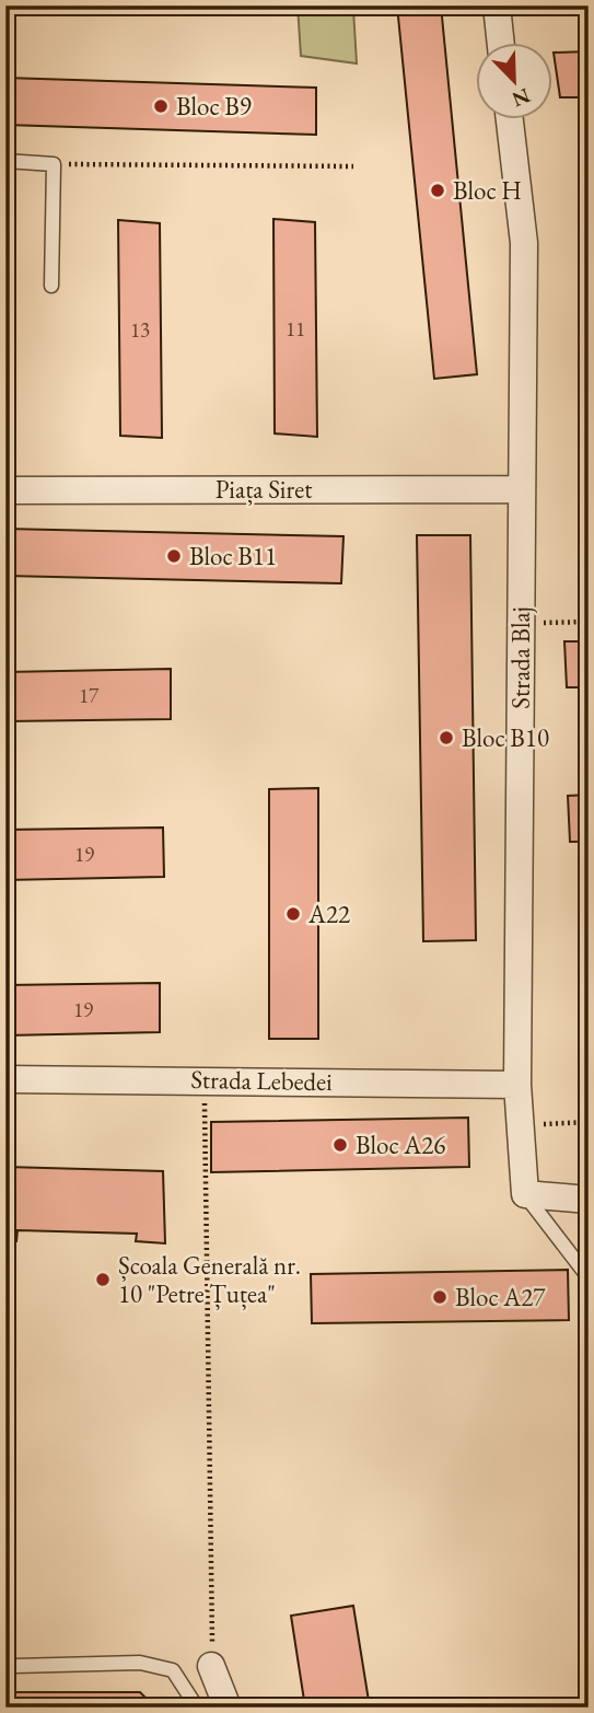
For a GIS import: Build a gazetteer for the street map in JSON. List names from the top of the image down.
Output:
{
  "streets": {
    "street": ["Piața Siret", "Strada Blaj", "Strada Lebedei"]
  },
  "crossings": [
    ["Piața Siret", "Strada Blaj"],
    ["Strada Blaj", "Strada Lebedei"]
  ],
  "places": [
    "Bloc B9",
    "Bloc H",
    "Bloc B11",
    "Bloc B10",
    "A22",
    "Bloc A26",
    "Școala Generală nr. 10 \"Petre Țuțea\"",
    "Bloc A27"
  ],
  "house_numbers": [
    "11",
    "13",
    "17",
    "19",
    "19"
  ],
  "north": "bottom right"
}
